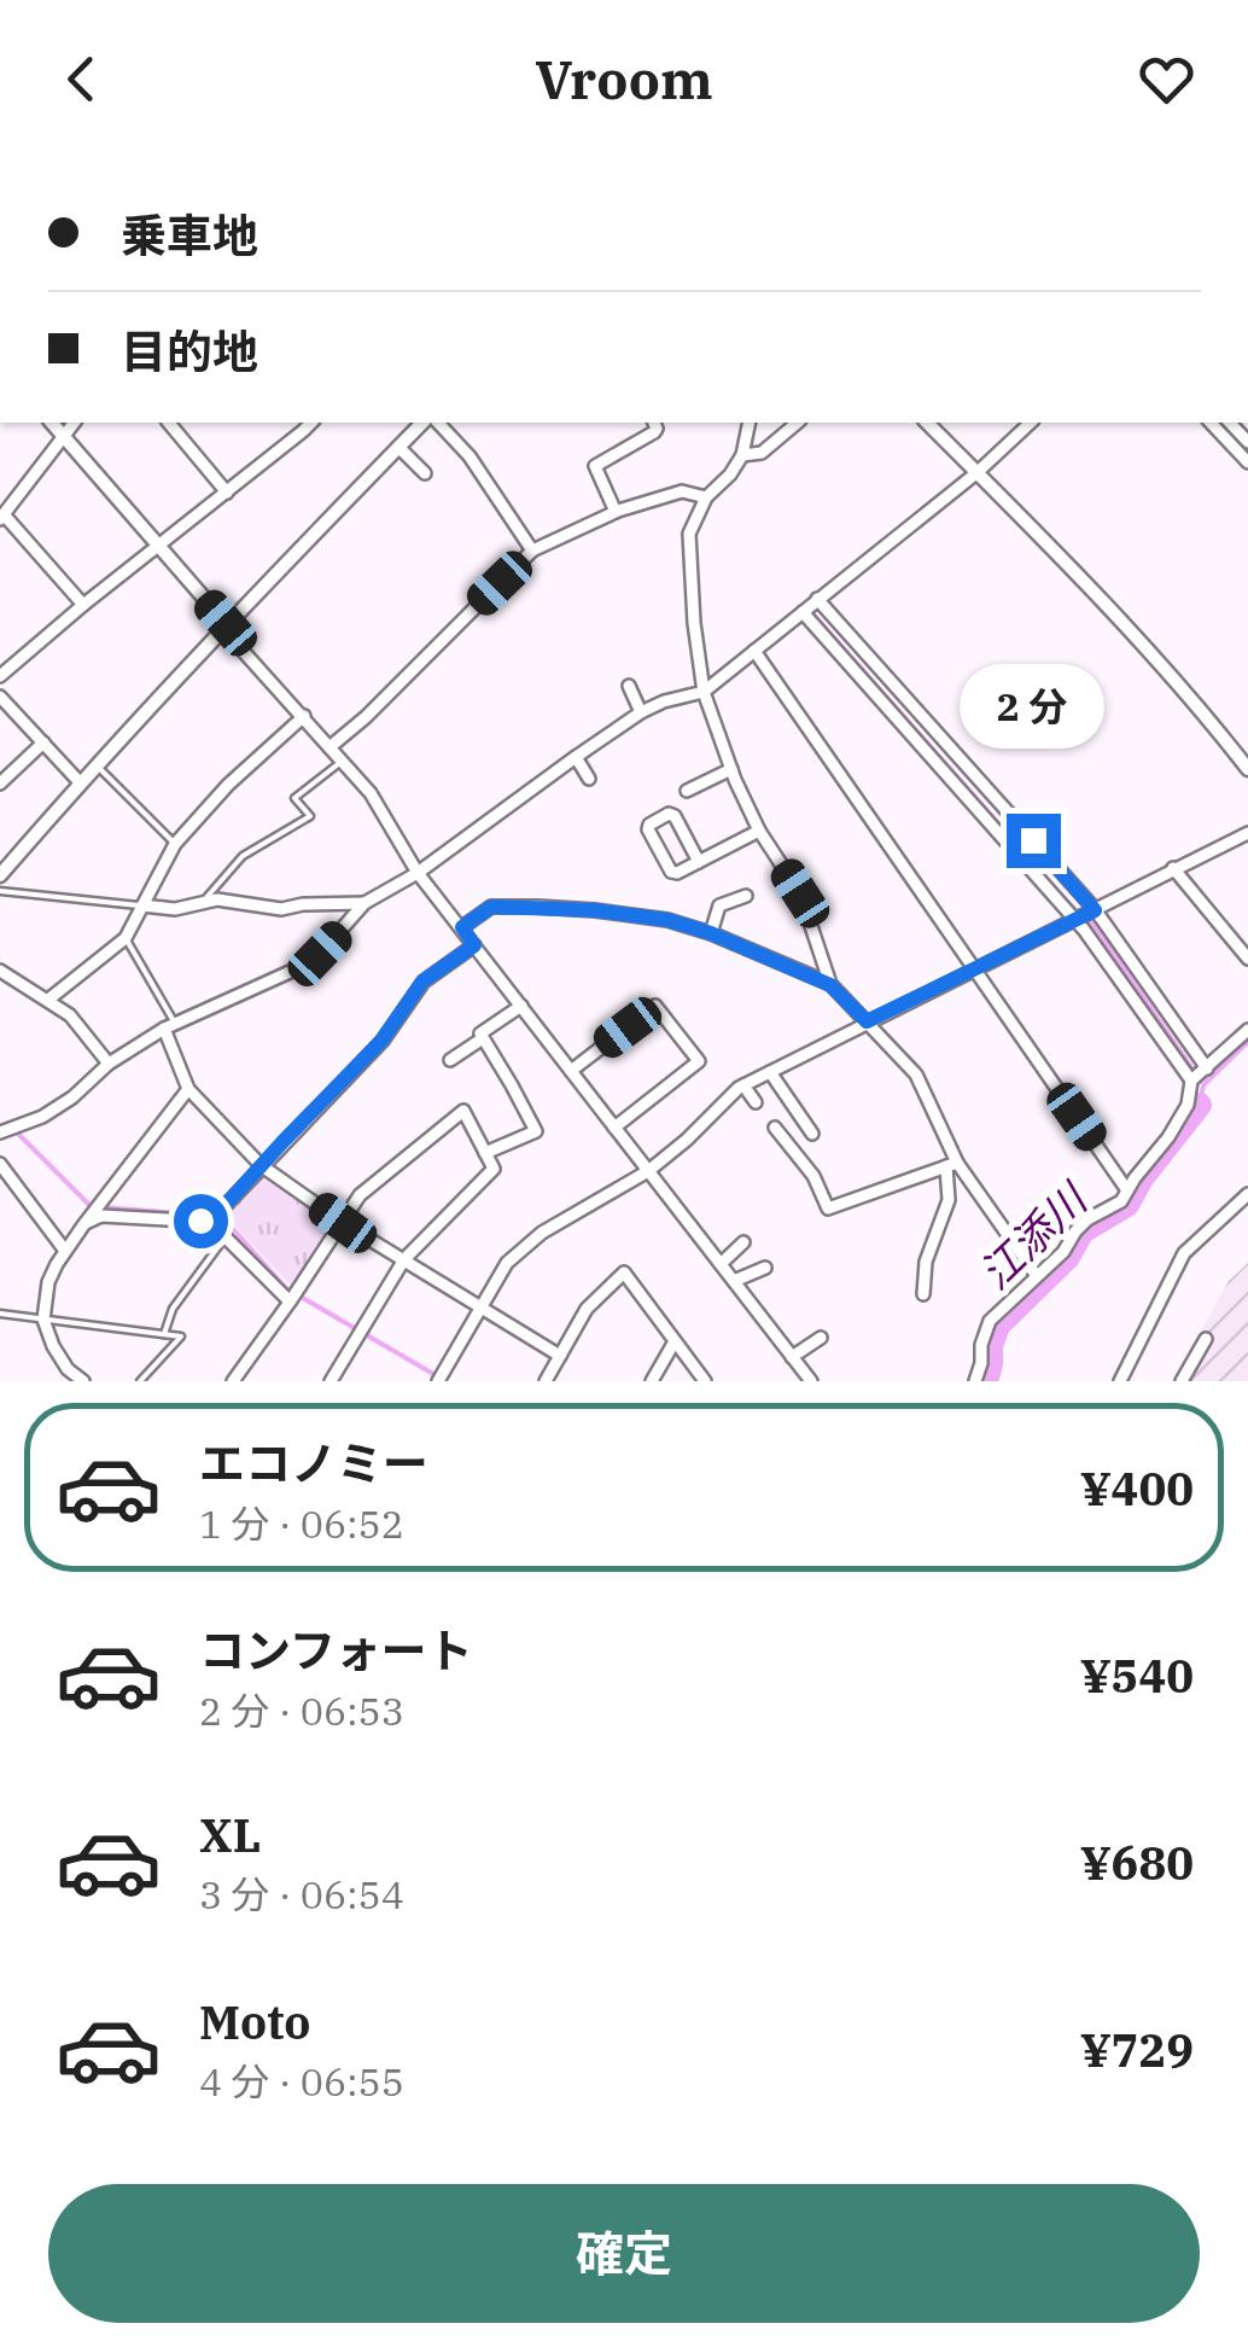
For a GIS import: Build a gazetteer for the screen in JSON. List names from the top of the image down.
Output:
{
  "water": ["江添川"],
  "page": {
    "header": "Vroom",
    "banner": ["乗車地", "目的地"],
    "bubble": "2 分",
    "list": [
      {
        "name": "エコノミー",
        "note": "1 分 · 06:52",
        "value": "¥400"
      },
      {
        "name": "コンフォート",
        "note": "2 分 · 06:53",
        "value": "¥540"
      },
      {
        "name": "XL",
        "note": "3 分 · 06:54",
        "value": "¥680"
      },
      {
        "name": "Moto",
        "note": "4 分 · 06:55",
        "value": "¥729"
      }
    ],
    "buttons": "確定"
  }
}
